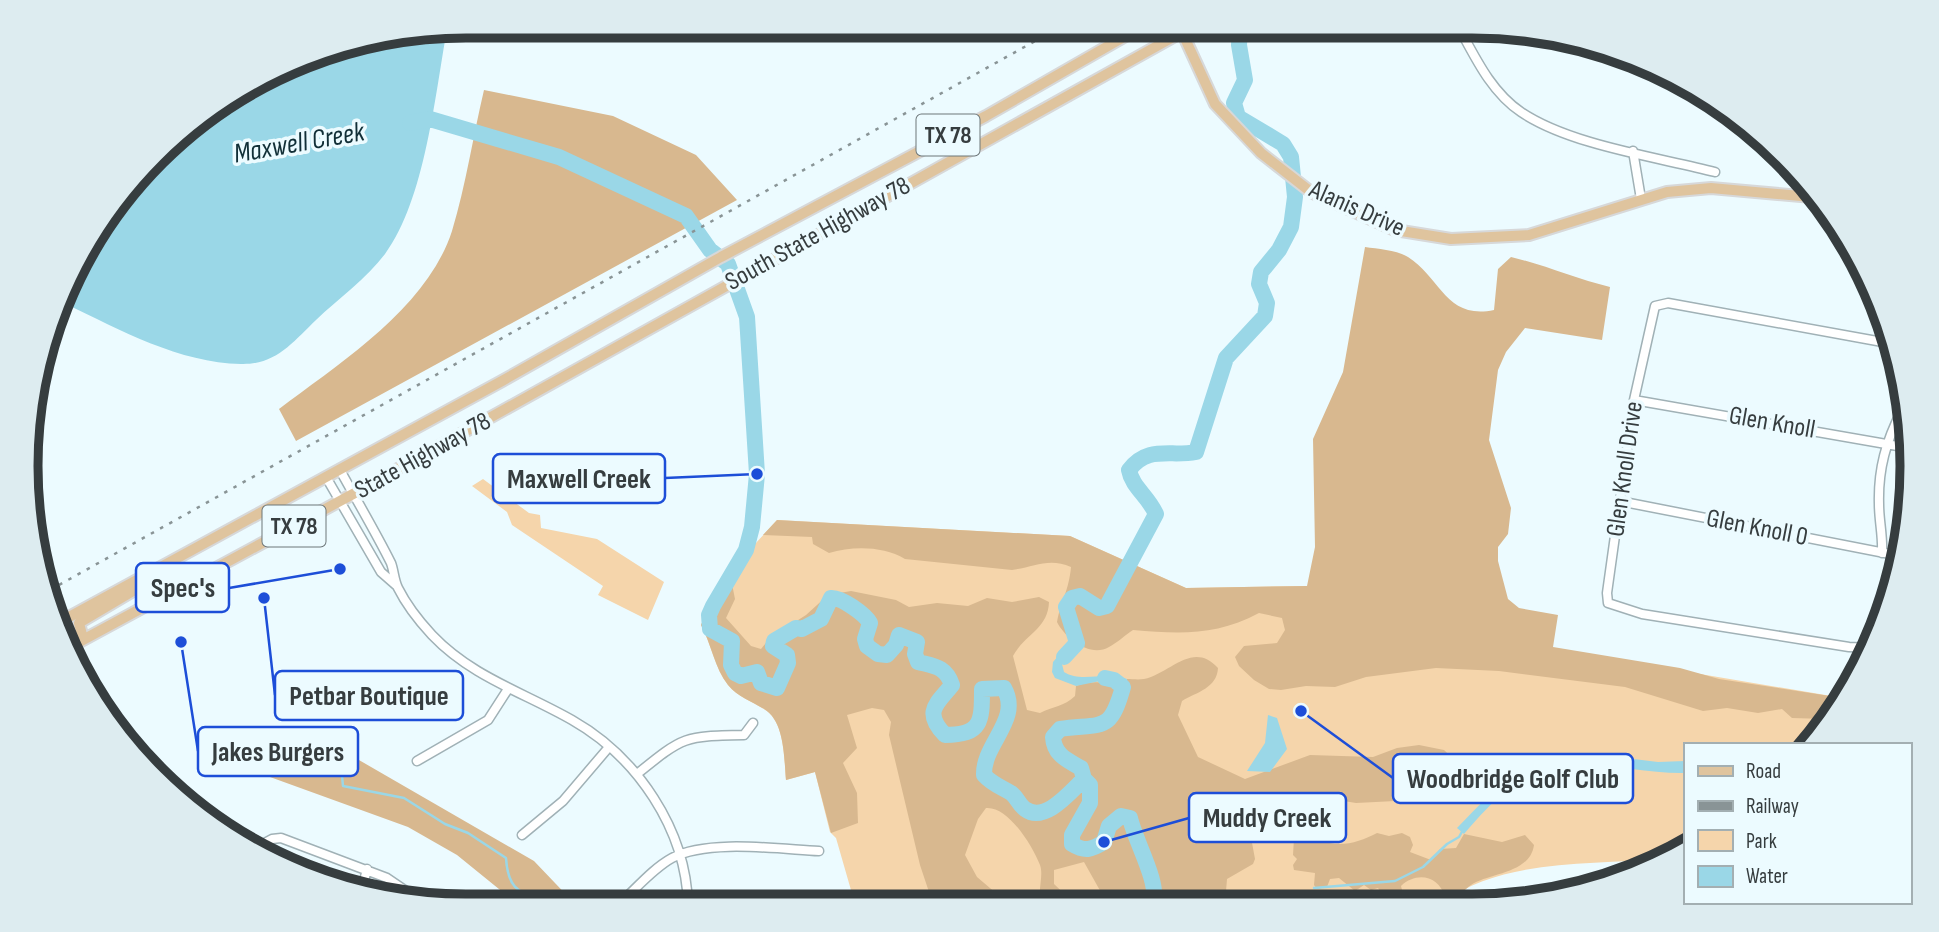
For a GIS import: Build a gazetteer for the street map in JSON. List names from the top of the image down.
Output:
{
  "streets": {
    "main road": [
      "TX 78",
      "Alanis Drive",
      "South State Highway 78",
      "State Highway 78"
    ],
    "street": ["Glen Knoll", "Glen Knoll Drive", "Glen Knoll 0"]
  },
  "crossings": [
    ["South State Highway 78", "State Highway 78"],
    ["Glen Knoll", "Glen Knoll Drive"],
    ["Glen Knoll Drive", "Glen Knoll 0"]
  ],
  "water": ["Maxwell Creek"],
  "places": [
    "Maxwell Creek",
    "Spec's",
    "Petbar Boutique",
    "Jakes Burgers",
    "Woodbridge Golf Club",
    "Muddy Creek"
  ],
  "legend": [
    "Road",
    "Railway",
    "Park",
    "Water"
  ]
}
